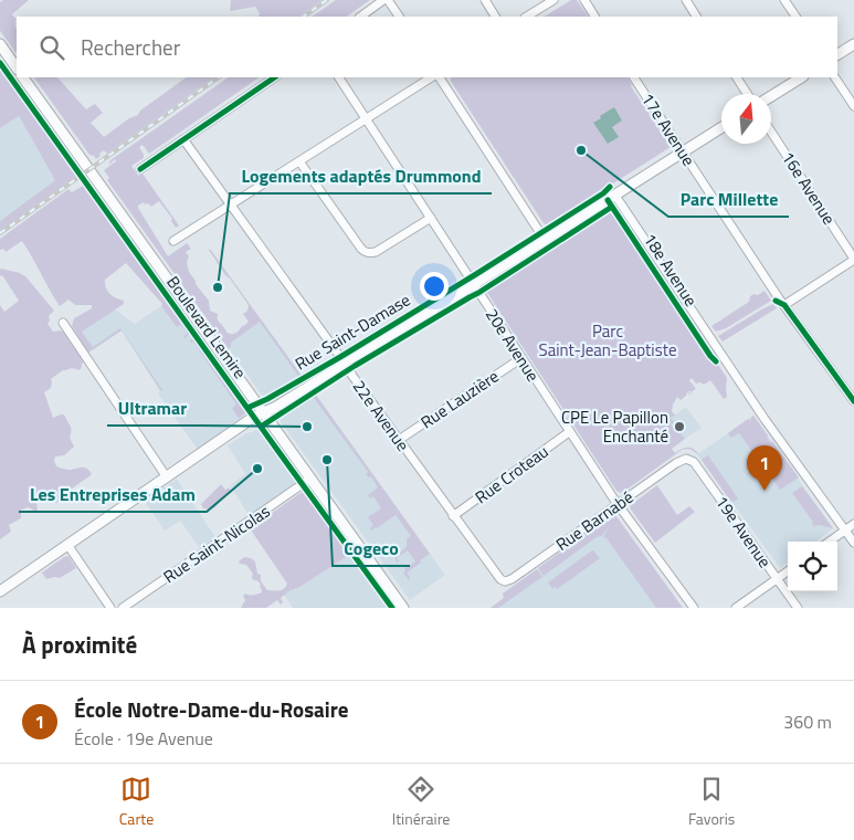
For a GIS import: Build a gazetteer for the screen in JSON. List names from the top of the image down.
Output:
{
  "streets": {
    "street": [
      "17e Avenue",
      "16e Avenue",
      "18e Avenue",
      "Boulevard Lemire",
      "Rue Saint-Damase",
      "20e Avenue",
      "Rue Lauzière",
      "22e Avenue",
      "Rue Croteau",
      "Rue Barnabé",
      "19e Avenue",
      "Rue Saint-Nicolas"
    ]
  },
  "crossings": [
    ["17e Avenue", "Rue Saint-Damase"],
    ["18e Avenue", "Rue Saint-Damase"],
    ["Boulevard Lemire", "Rue Saint-Damase"],
    ["Boulevard Lemire", "Rue Saint-Nicolas"],
    ["Rue Saint-Damase", "20e Avenue"],
    ["Rue Saint-Damase", "22e Avenue"],
    ["20e Avenue", "Rue Lauzière"],
    ["20e Avenue", "Rue Croteau"],
    ["20e Avenue", "Rue Barnabé"],
    ["Rue Lauzière", "22e Avenue"],
    ["22e Avenue", "Rue Croteau"],
    ["22e Avenue", "Rue Barnabé"],
    ["Rue Barnabé", "19e Avenue"]
  ],
  "parks": ["Parc Saint-Jean-Baptiste"],
  "places": [
    "Parc Millette",
    "Logements adaptés Drummond",
    "Ultramar",
    "CPE Le Papillon Enchanté",
    "Cogeco",
    "Les Entreprises Adam"
  ],
  "north": "top",
  "page": {
    "search": "Rechercher",
    "pins": "1",
    "heading": "À proximité",
    "list": [
      {
        "mark": "1",
        "name": "École Notre-Dame-du-Rosaire",
        "note": "École · 19e Avenue",
        "value": "360 m"
      }
    ],
    "nav": ["Carte", "Itinéraire", "Favoris"]
  }
}
